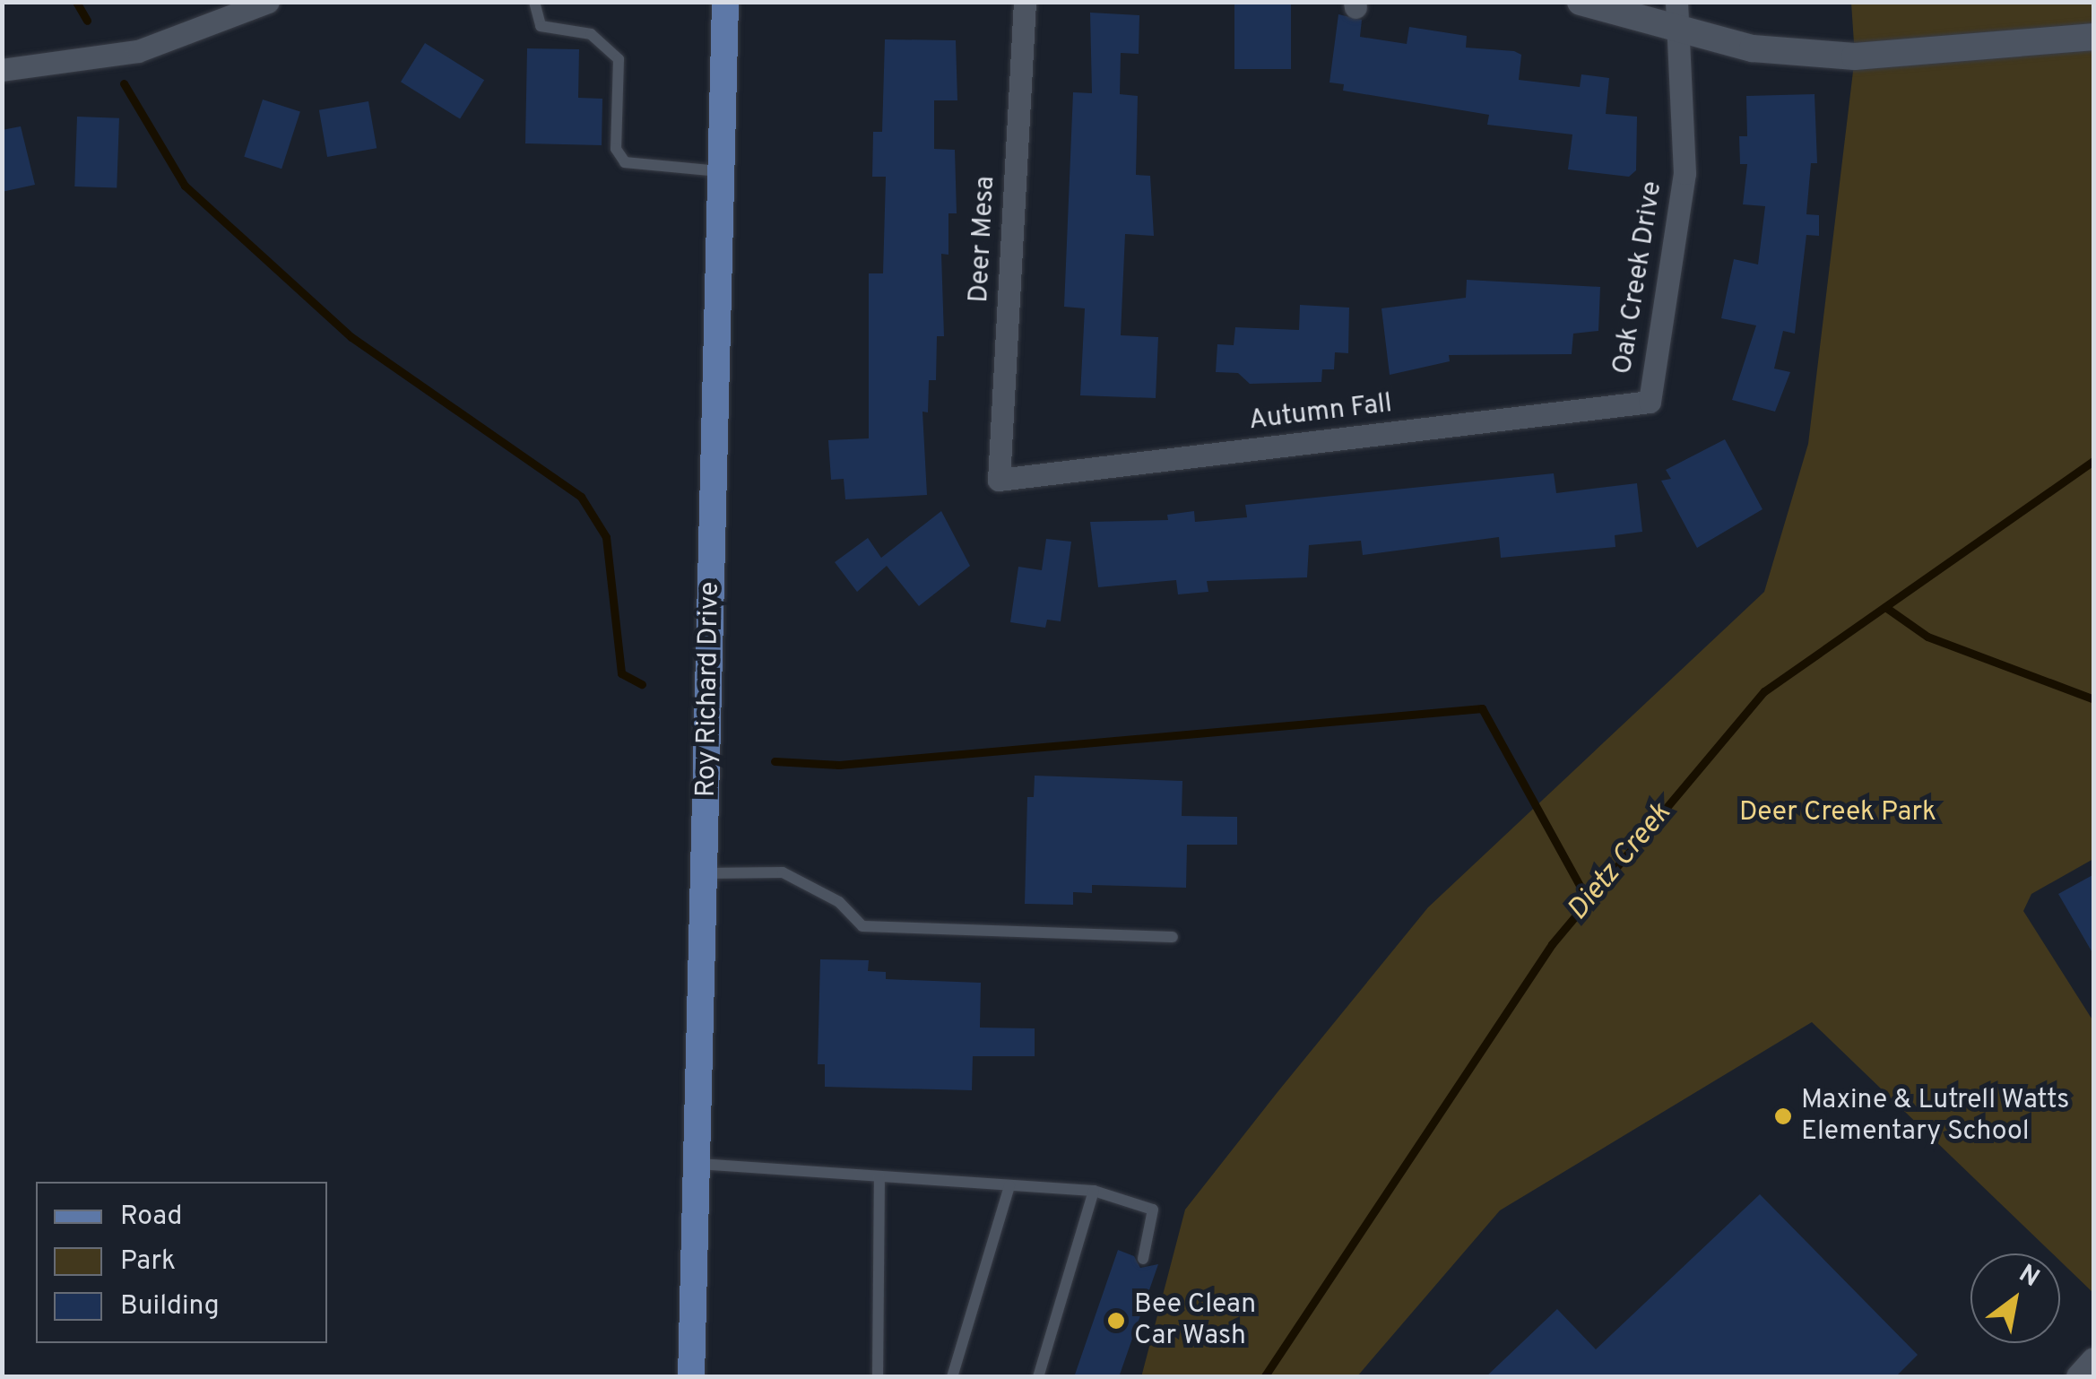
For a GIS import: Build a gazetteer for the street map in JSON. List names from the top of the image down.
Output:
{
  "streets": {
    "main road": ["Roy Richard Drive"],
    "street": ["Deer Mesa", "Oak Creek Drive", "Autumn Fall"]
  },
  "crossings": [
    ["Deer Mesa", "Autumn Fall"],
    ["Oak Creek Drive", "Autumn Fall"]
  ],
  "water": ["Dietz Creek"],
  "parks": ["Deer Creek Park"],
  "places": ["Maxine & Lutrell Watts Elementary School", "Bee Clean Car Wash"],
  "legend": ["Road", "Park", "Building"],
  "north": "top right"
}
